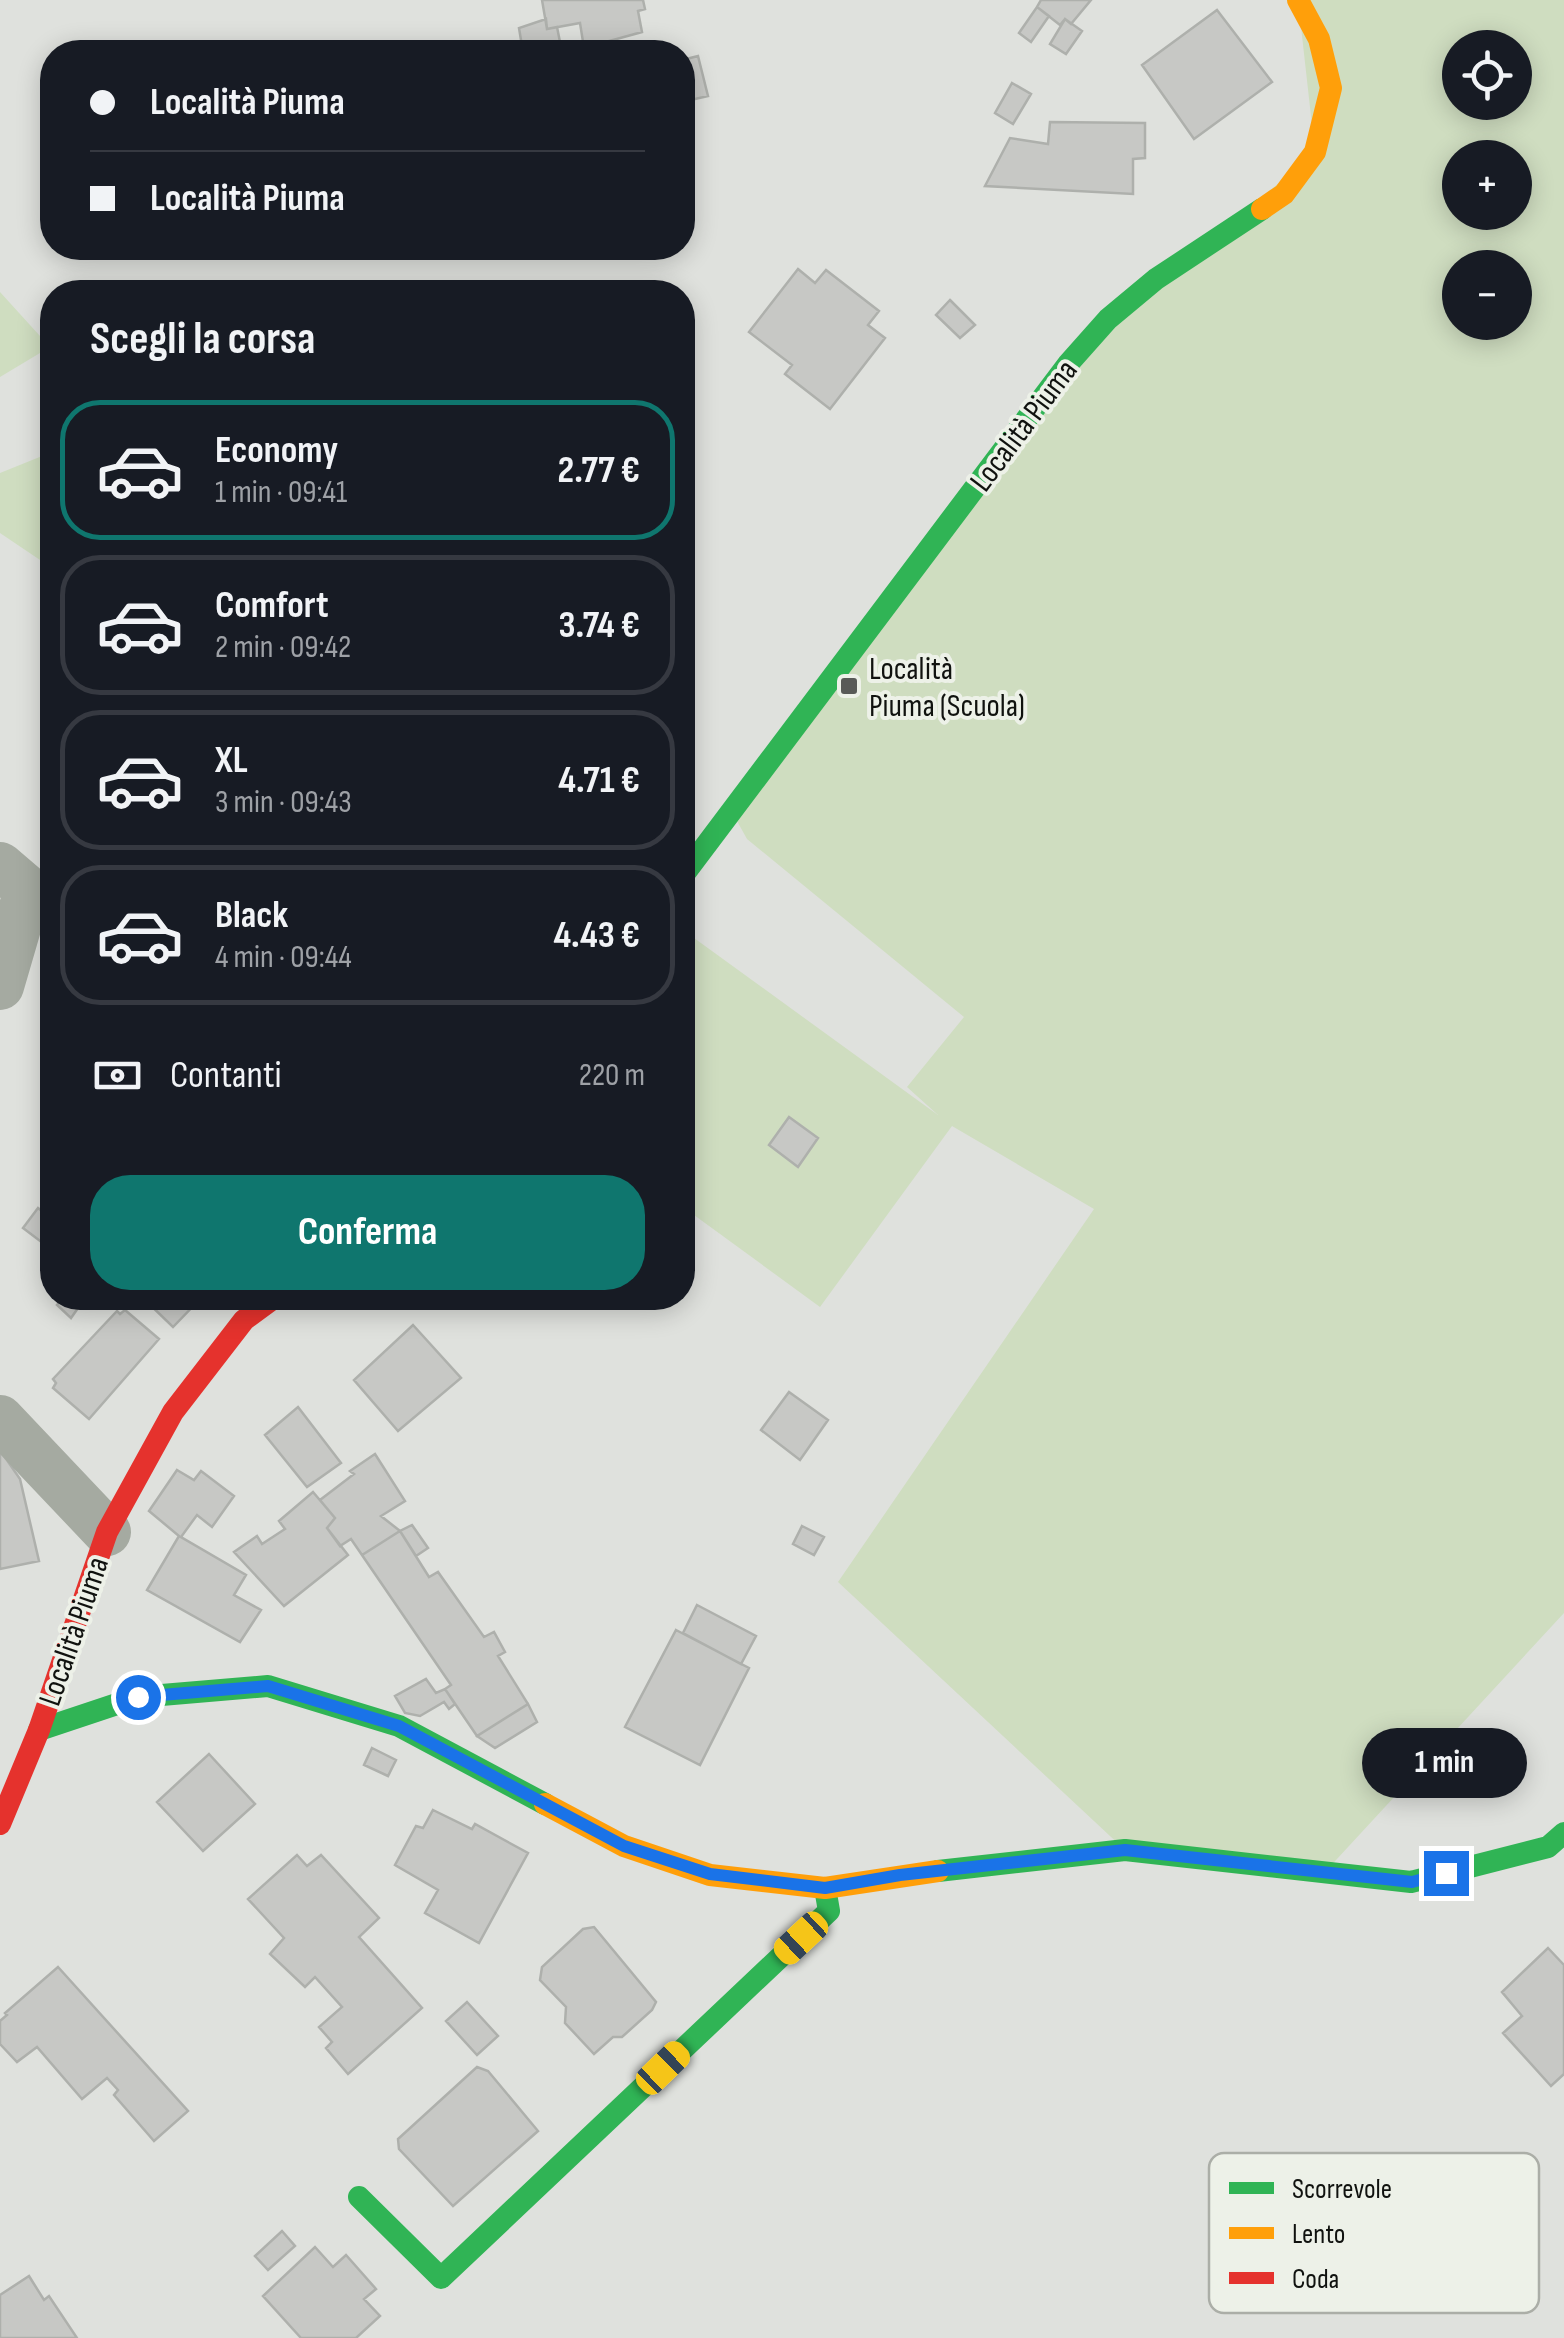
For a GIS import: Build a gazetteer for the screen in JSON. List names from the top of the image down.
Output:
{
  "streets": {
    "street": ["Località Piuma"]
  },
  "places": {
    "transit": ["Località Piuma (Scuola)"]
  },
  "legend": ["Scorrevole", "Lento", "Coda"],
  "page": {
    "map_buttons": ["+", "−"],
    "banner": ["Località Piuma", "Località Piuma"],
    "heading": "Scegli la corsa",
    "list": [
      {
        "name": "Economy",
        "note": "1 min · 09:41",
        "value": "2.77 €"
      },
      {
        "name": "Comfort",
        "note": "2 min · 09:42",
        "value": "3.74 €"
      },
      {
        "name": "XL",
        "note": "3 min · 09:43",
        "value": "4.71 €"
      },
      {
        "name": "Black",
        "note": "4 min · 09:44",
        "value": "4.43 €"
      }
    ],
    "pay": ["Contanti", "220 m"],
    "buttons": "Conferma",
    "bubble": "1 min"
  }
}
